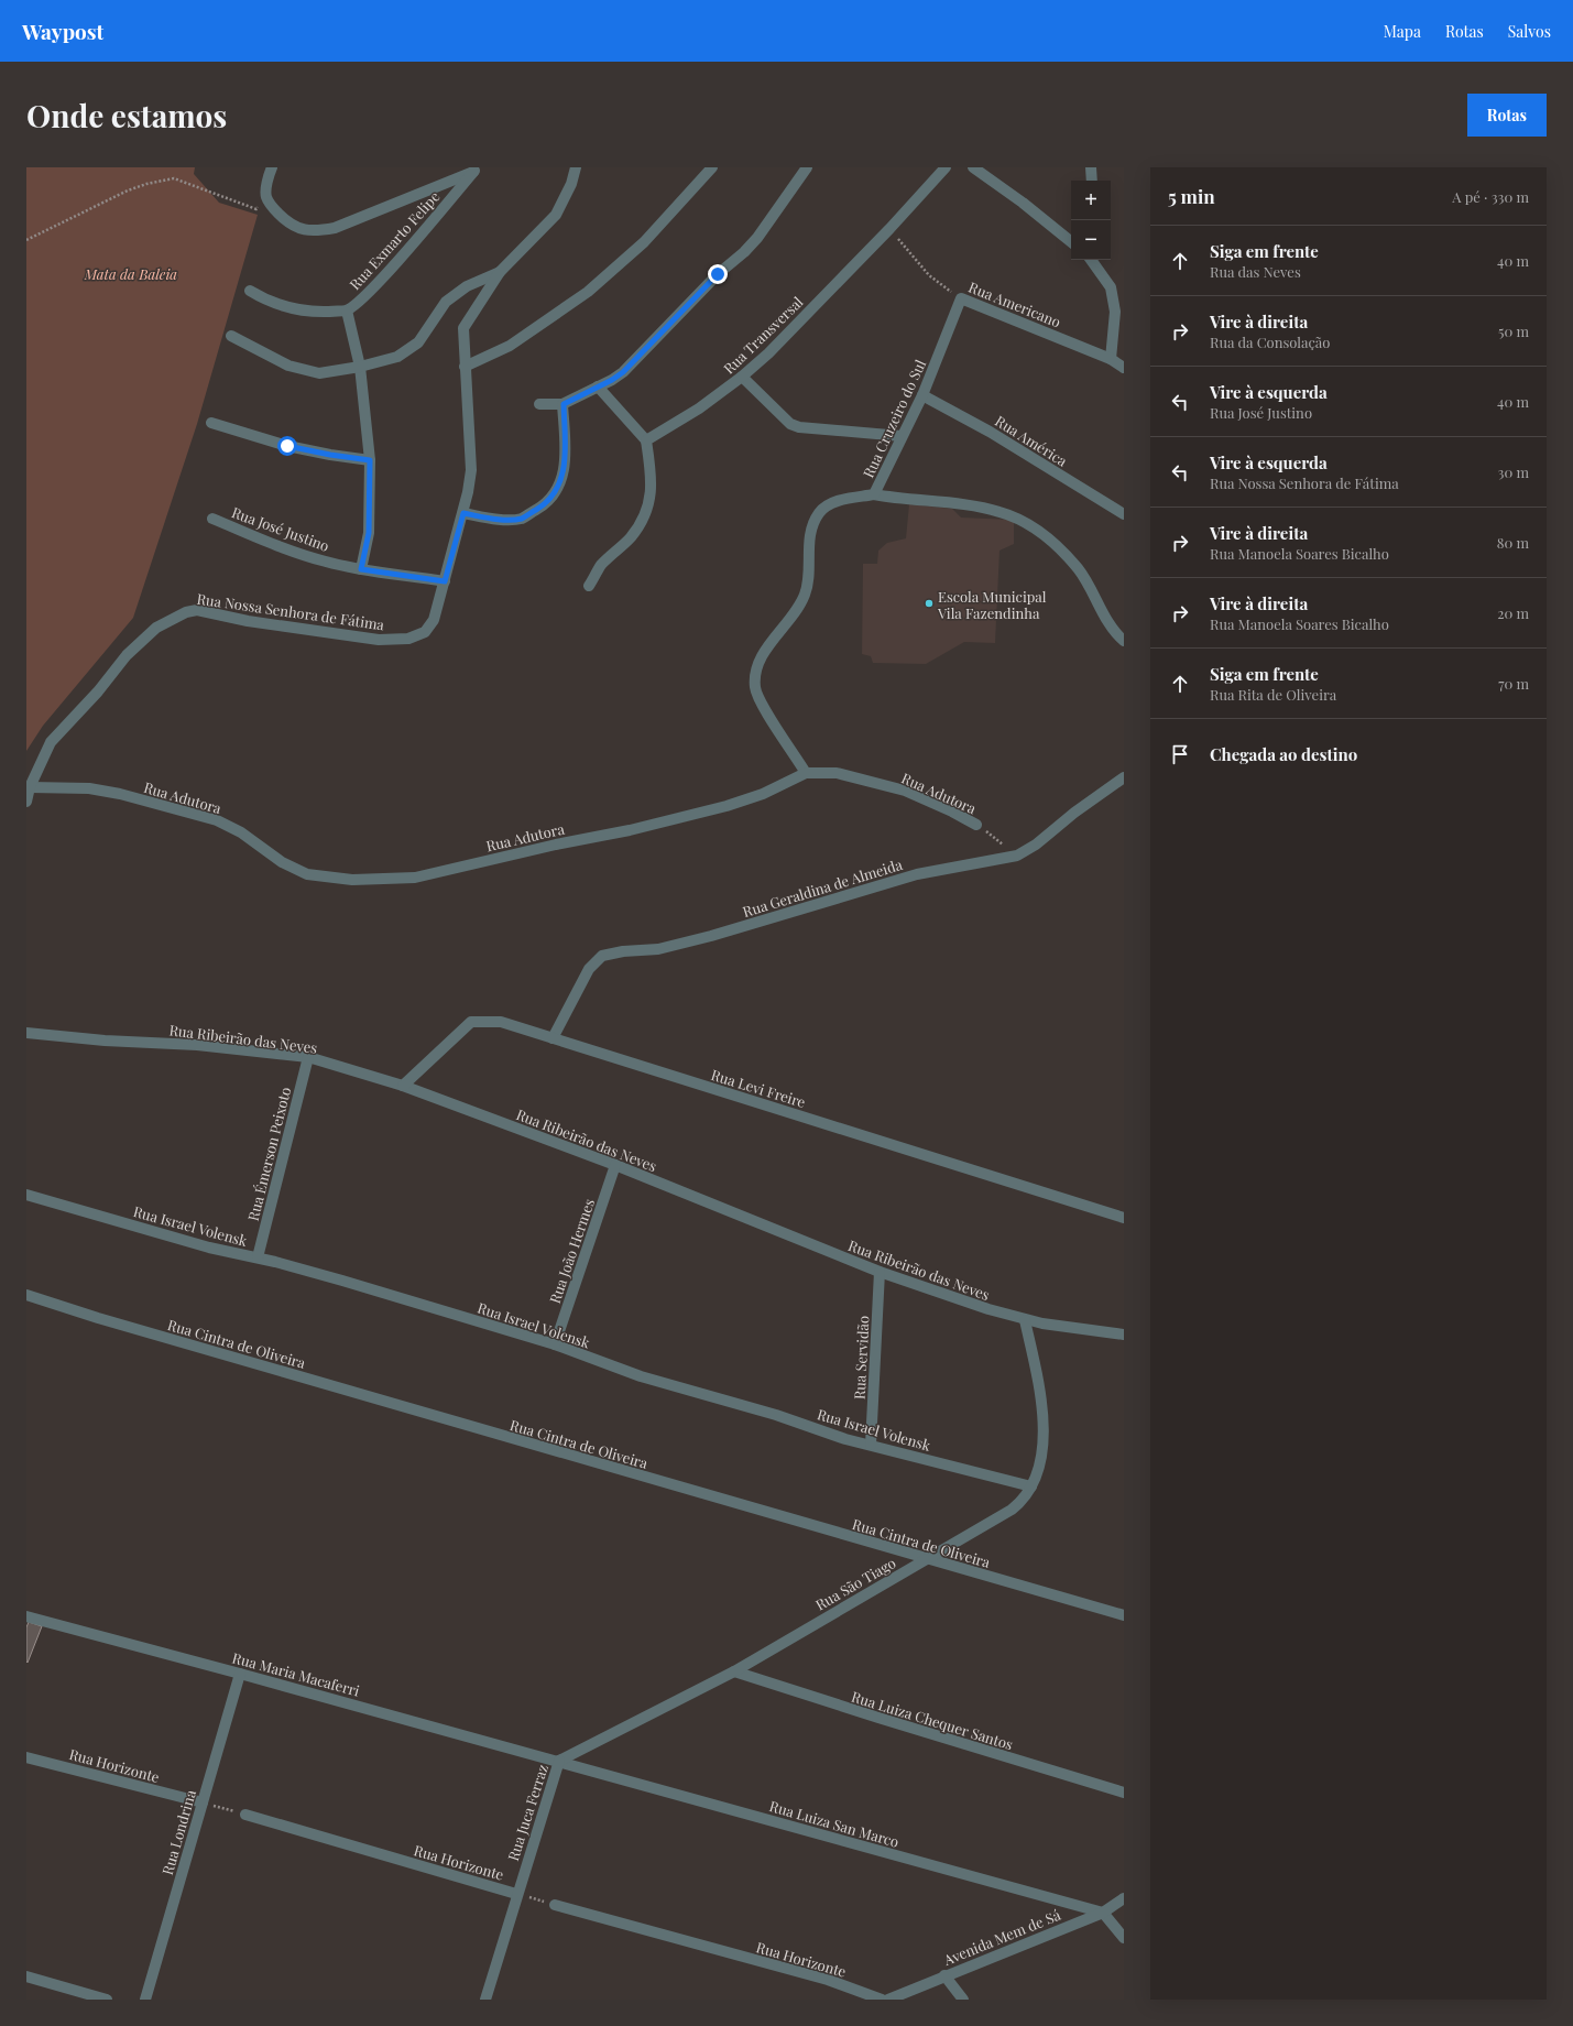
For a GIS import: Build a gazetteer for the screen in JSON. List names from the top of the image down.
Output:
{
  "streets": {
    "street": [
      "Rua Exmarto Felipe",
      "Rua Americano",
      "Rua Transversal",
      "Rua Cruzeiro do Sul",
      "Rua América",
      "Rua José Justino",
      "Rua Nossa Senhora de Fátima",
      "Rua Adutora",
      "Rua Geraldina de Almeida",
      "Rua Ribeirão das Neves",
      "Rua Levi Freire",
      "Rua Émerson Peixoto",
      "Rua Israel Volensk",
      "Rua João Hermes",
      "Rua Cintra de Oliveira",
      "Rua Servidão",
      "Rua São Tiago",
      "Rua Maria Macaferri",
      "Rua Luiza Chequer Santos",
      "Rua Horizonte",
      "Rua Juca Ferraz",
      "Rua Luiza San Marco",
      "Rua Londrina",
      "Avenida Mem de Sá"
    ]
  },
  "crossings": [
    ["Rua Americano", "Rua Transversal"],
    ["Rua Americano", "Rua Cruzeiro do Sul"],
    ["Rua Cruzeiro do Sul", "Rua América"],
    ["Rua Cruzeiro do Sul", "Rua Adutora"],
    ["Rua José Justino", "Rua Nossa Senhora de Fátima"],
    ["Rua Nossa Senhora de Fátima", "Rua Adutora"],
    ["Rua Adutora", "Rua Geraldina de Almeida"],
    ["Rua Geraldina de Almeida", "Rua Levi Freire"],
    ["Rua Ribeirão das Neves", "Rua Levi Freire"],
    ["Rua Ribeirão das Neves", "Rua Émerson Peixoto"],
    ["Rua Ribeirão das Neves", "Rua João Hermes"],
    ["Rua Ribeirão das Neves", "Rua Servidão"],
    ["Rua Ribeirão das Neves", "Rua São Tiago"],
    ["Rua Émerson Peixoto", "Rua Israel Volensk"],
    ["Rua Israel Volensk", "Rua João Hermes"],
    ["Rua Israel Volensk", "Rua Servidão"],
    ["Rua Israel Volensk", "Rua São Tiago"],
    ["Rua Cintra de Oliveira", "Rua São Tiago"],
    ["Rua São Tiago", "Rua Maria Macaferri"],
    ["Rua São Tiago", "Rua Luiza Chequer Santos"],
    ["Rua São Tiago", "Rua Juca Ferraz"],
    ["Rua São Tiago", "Rua Luiza San Marco"],
    ["Rua Maria Macaferri", "Rua Juca Ferraz"],
    ["Rua Maria Macaferri", "Rua Luiza San Marco"],
    ["Rua Maria Macaferri", "Rua Londrina"],
    ["Rua Horizonte", "Rua Juca Ferraz"],
    ["Rua Horizonte", "Rua Londrina"],
    ["Rua Juca Ferraz", "Rua Luiza San Marco"],
    ["Rua Luiza San Marco", "Avenida Mem de Sá"]
  ],
  "parks": ["Mata da Baleia"],
  "places": ["Escola Municipal Vila Fazendinha"],
  "page": {
    "header": "Waypost",
    "nav": ["Mapa", "Rotas", "Salvos"],
    "buttons": "Rotas",
    "title": "Onde estamos",
    "heading": ["5 min", "A pé · 330 m"],
    "map_buttons": ["+", "−"],
    "list": [
      ["Siga em frente", "Rua das Neves", "40 m"],
      ["Vire à direita", "Rua da Consolação", "50 m"],
      ["Vire à esquerda", "Rua José Justino", "40 m"],
      ["Vire à esquerda", "Rua Nossa Senhora de Fátima", "30 m"],
      ["Vire à direita", "Rua Manoela Soares Bicalho", "80 m"],
      ["Vire à direita", "Rua Manoela Soares Bicalho", "20 m"],
      ["Siga em frente", "Rua Rita de Oliveira", "70 m"],
      "Chegada ao destino"
    ]
  }
}
